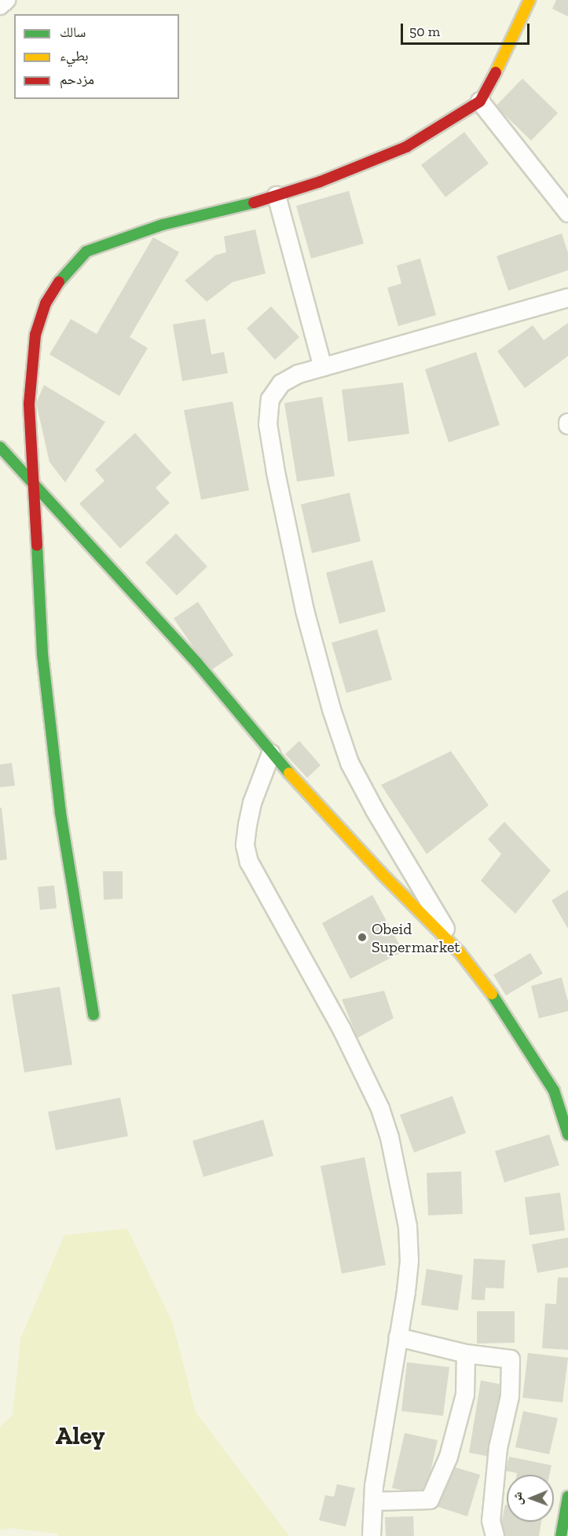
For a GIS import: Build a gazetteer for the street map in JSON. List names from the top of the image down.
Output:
{
  "districts": ["Aley"],
  "places": ["Obeid Supermarket"],
  "legend": ["سالك", "بطيء", "مزدحم"],
  "scale_bar": "50 m",
  "north": "left"
}
